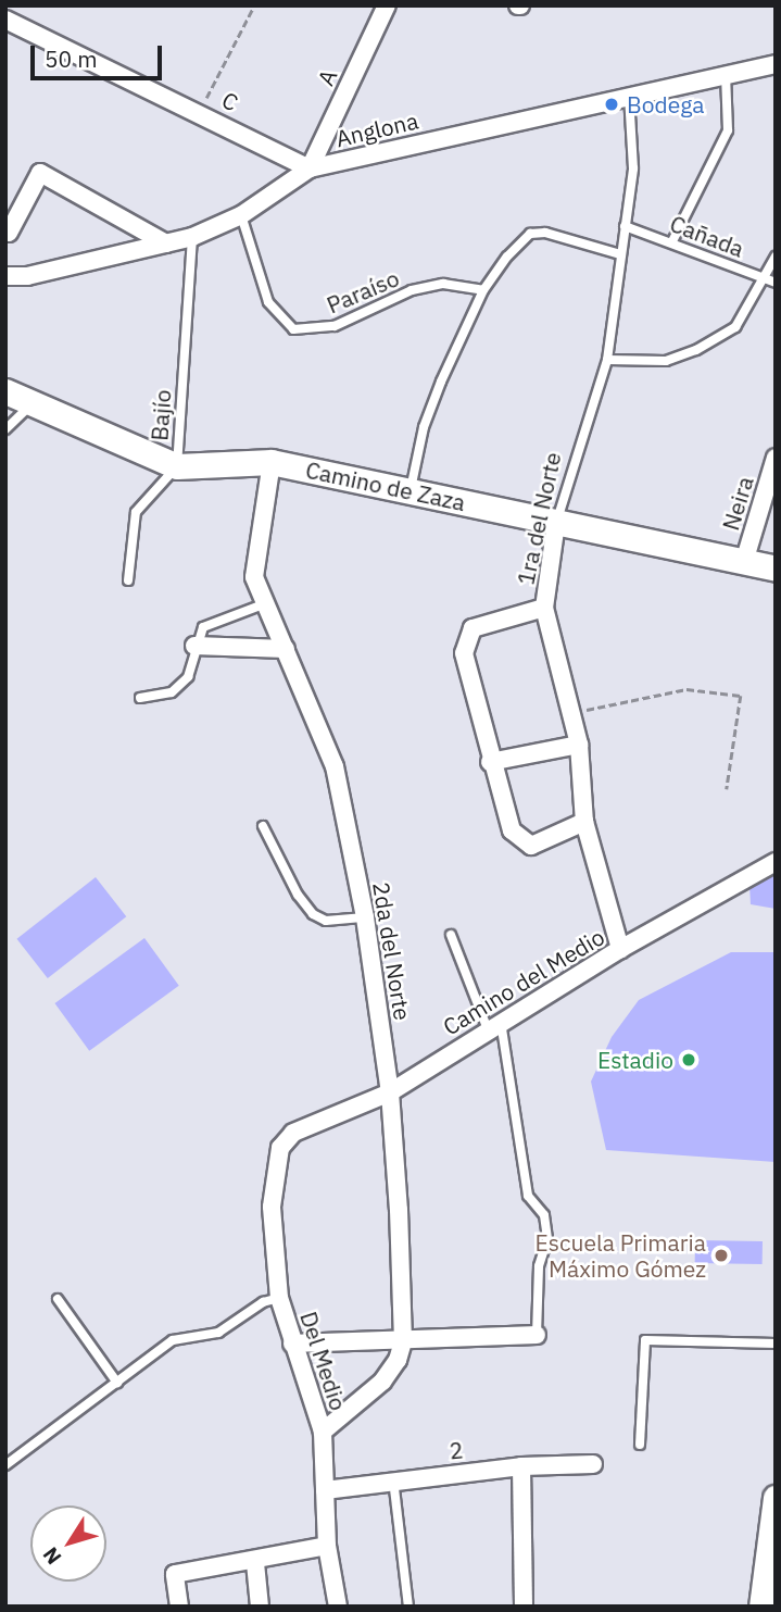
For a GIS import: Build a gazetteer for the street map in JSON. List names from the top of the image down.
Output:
{
  "streets": {
    "street": [
      "A",
      "C",
      "Anglona",
      "Camino de Zaza",
      "Neira",
      "1ra del Norte",
      "2da del Norte",
      "Camino del Medio",
      "Del Medio",
      "2"
    ],
    "lane": ["Cañada", "Paraíso", "Bajío"]
  },
  "crossings": [
    ["A", "C"],
    ["A", "Anglona"],
    ["C", "Anglona"],
    ["Anglona", "Paraíso"],
    ["Anglona", "Bajío"],
    ["Anglona", "1ra del Norte"],
    ["Cañada", "1ra del Norte"],
    ["Bajío", "Camino de Zaza"],
    ["Camino de Zaza", "Neira"],
    ["Camino de Zaza", "1ra del Norte"],
    ["Camino de Zaza", "2da del Norte"],
    ["1ra del Norte", "Camino del Medio"],
    ["2da del Norte", "Camino del Medio"],
    ["Camino del Medio", "Del Medio"],
    ["Del Medio", "2"]
  ],
  "places": ["Bodega", "Estadio", "Escuela Primaria Máximo Gómez"],
  "scale_bar": "50 m",
  "north": "bottom left"
}
